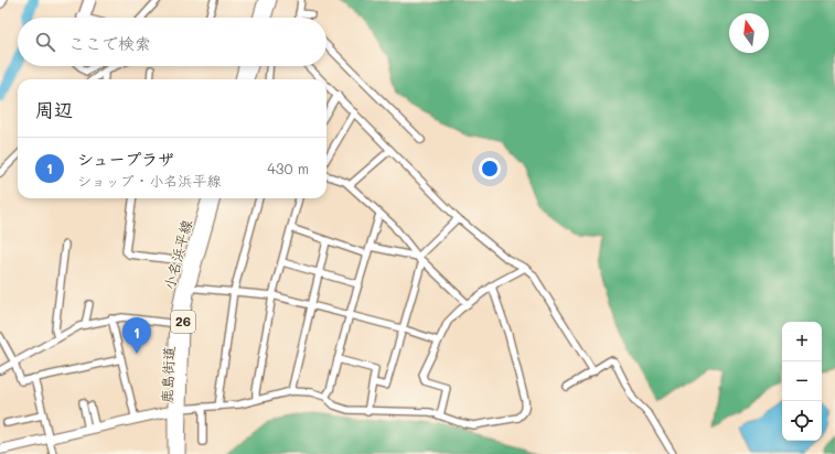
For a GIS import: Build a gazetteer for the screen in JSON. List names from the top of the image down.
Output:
{
  "streets": {
    "main road": ["小名浜平線", "26", "鹿島街道"]
  },
  "crossings": [
    ["小名浜平線", "26"],
    ["小名浜平線", "鹿島街道"]
  ],
  "north": "top",
  "page": {
    "search": "ここで検索",
    "heading": "周辺",
    "list": [
      {
        "mark": "1",
        "name": "シュープラザ",
        "note": "ショップ · 小名浜平線",
        "value": "430 m"
      }
    ],
    "pins": "1",
    "map_buttons": ["+", "−"]
  }
}
